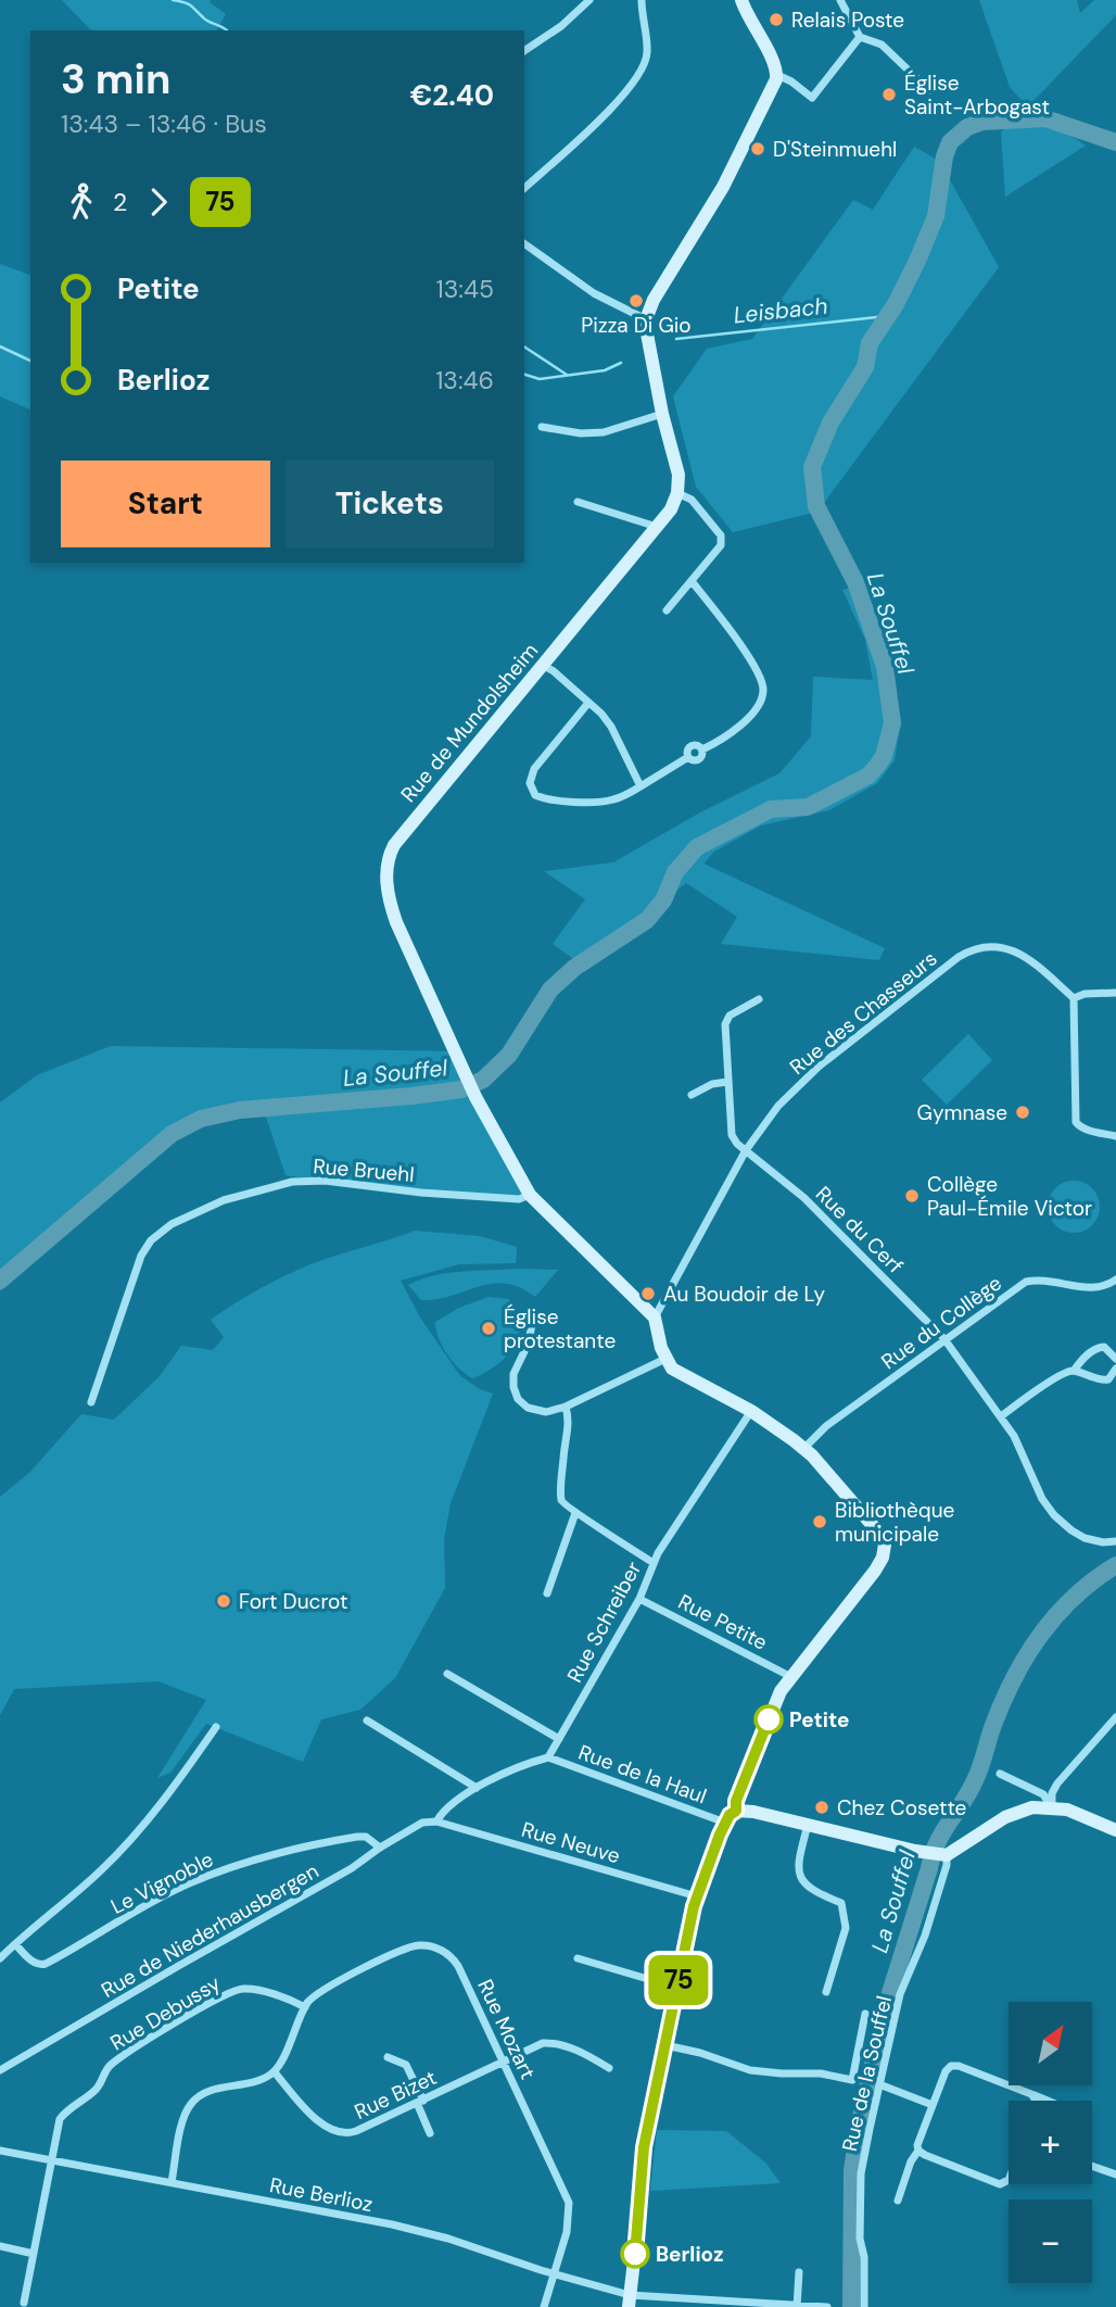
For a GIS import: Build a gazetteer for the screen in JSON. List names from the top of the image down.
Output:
{
  "streets": {
    "street": [
      "Rue de Mundolsheim",
      "Rue des Chasseurs",
      "Rue Bruehl",
      "Rue du Cerf",
      "Rue du Collège",
      "Rue Schreiber",
      "Rue Petite",
      "Rue de la Haul",
      "Rue Neuve",
      "Le Vignoble",
      "Rue de Niederhausbergen",
      "Rue Debussy",
      "Rue Mozart",
      "Rue de la Souffel",
      "Rue Bizet",
      "Rue Berlioz"
    ]
  },
  "crossings": [
    ["Rue de Mundolsheim", "Rue des Chasseurs"],
    ["Rue de Mundolsheim", "Rue Bruehl"],
    ["Rue des Chasseurs", "Rue du Cerf"],
    ["Rue du Cerf", "Rue du Collège"],
    ["Rue Schreiber", "Rue Petite"],
    ["Rue Schreiber", "Rue de la Haul"],
    ["Rue Neuve", "Rue de Niederhausbergen"],
    ["Le Vignoble", "Rue de Niederhausbergen"],
    ["Rue Debussy", "Rue Mozart"],
    ["Rue Debussy", "Rue Berlioz"],
    ["Rue Mozart", "Rue Bizet"],
    ["Rue Mozart", "Rue Berlioz"]
  ],
  "water": ["Leisbach", "La Souffel"],
  "places": [
    "Relais Poste",
    "Église Saint-Arbogast",
    "D'Steinmuehl",
    "Pizza Di Gio",
    "Gymnase",
    "Collège Paul-Émile Victor",
    "Au Boudoir de Ly",
    "Église protestante",
    "Bibliothèque municipale",
    "Fort Ducrot",
    "Petite",
    "Chez Cosette",
    "Berlioz"
  ],
  "lines": ["bus line 75"],
  "north": "top right",
  "page": {
    "on_map": "75",
    "heading": ["3 min", "13:43 – 13:46 · Bus", "€2.40"],
    "legs": ["2", "75"],
    "list": [
      {
        "name": "Petite",
        "value": "13:45"
      },
      {
        "name": "Berlioz",
        "value": "13:46"
      }
    ],
    "buttons": ["Start", "Tickets"],
    "map_buttons": ["+", "−"]
  }
}
